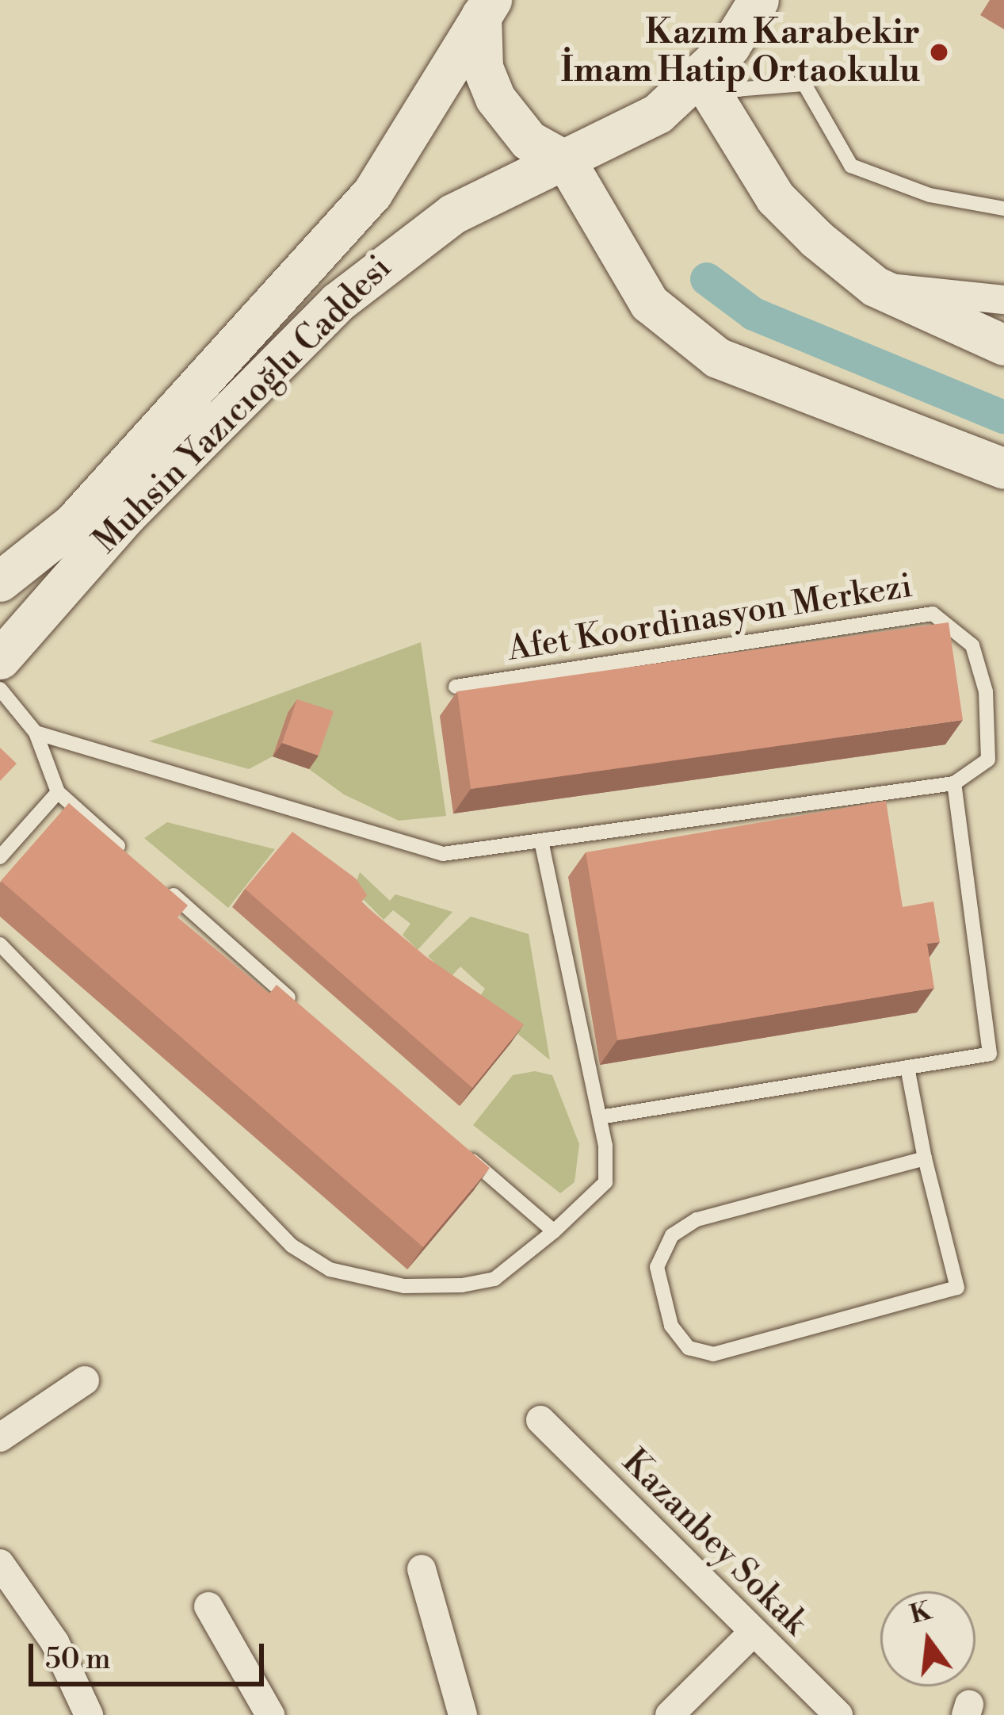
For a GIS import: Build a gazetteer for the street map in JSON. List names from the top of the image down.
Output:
{
  "streets": {
    "street": ["Muhsin Yazıcıoğlu Caddesi", "Kazanbey Sokak"],
    "lane": ["Afet Koordinasyon Merkezi"]
  },
  "places": ["Kazım Karabekir İmam Hatip Ortaokulu"],
  "scale_bar": "50 m",
  "north": "top"
}
